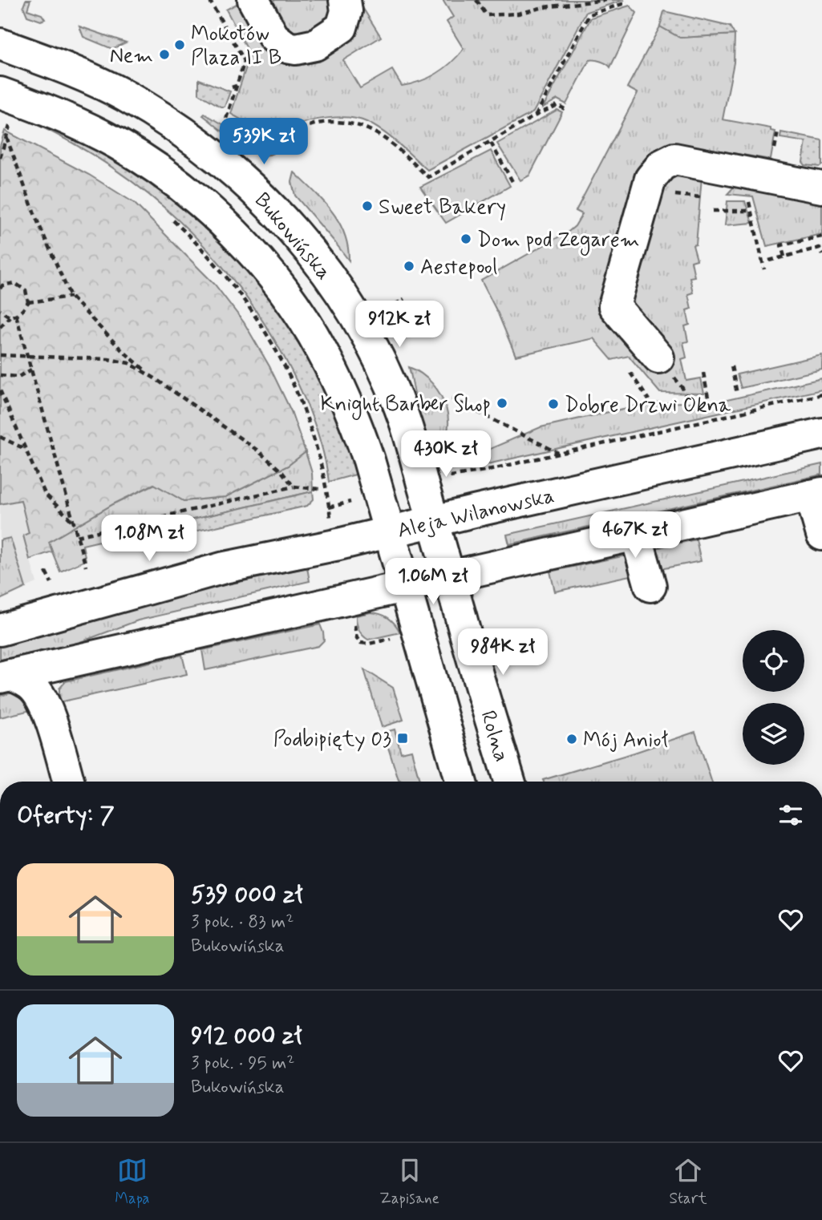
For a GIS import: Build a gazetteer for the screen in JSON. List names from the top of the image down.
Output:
{
  "streets": {
    "street": ["Bukowińska", "Aleja Wilanowska", "Rolna"]
  },
  "crossings": [
    ["Bukowińska", "Aleja Wilanowska"],
    ["Bukowińska", "Rolna"],
    ["Aleja Wilanowska", "Rolna"]
  ],
  "places": {
    "other": [
      "Mokotów Plaza II B",
      "Nem",
      "Sweet Bakery",
      "Dom pod Zegarem",
      "Aestepool",
      "Knight Barber Shop",
      "Dobre Drzwi Okna",
      "Mój Anioł"
    ],
    "transit": ["Podbipięty 03"]
  },
  "page": {
    "price": [
      "539K zł",
      "912K zł",
      "430K zł",
      "467K zł",
      "1.08M zł",
      "1.06M zł",
      "984K zł"
    ],
    "heading": "Oferty: 7",
    "list": [
      {
        "name": "539 000 zł",
        "note": "3 pok. · 83 m² · Bukowińska"
      },
      {
        "name": "912 000 zł",
        "note": "3 pok. · 95 m² · Bukowińska"
      }
    ],
    "tabs": ["Mapa", "Zapisane", "Start"]
  }
}
